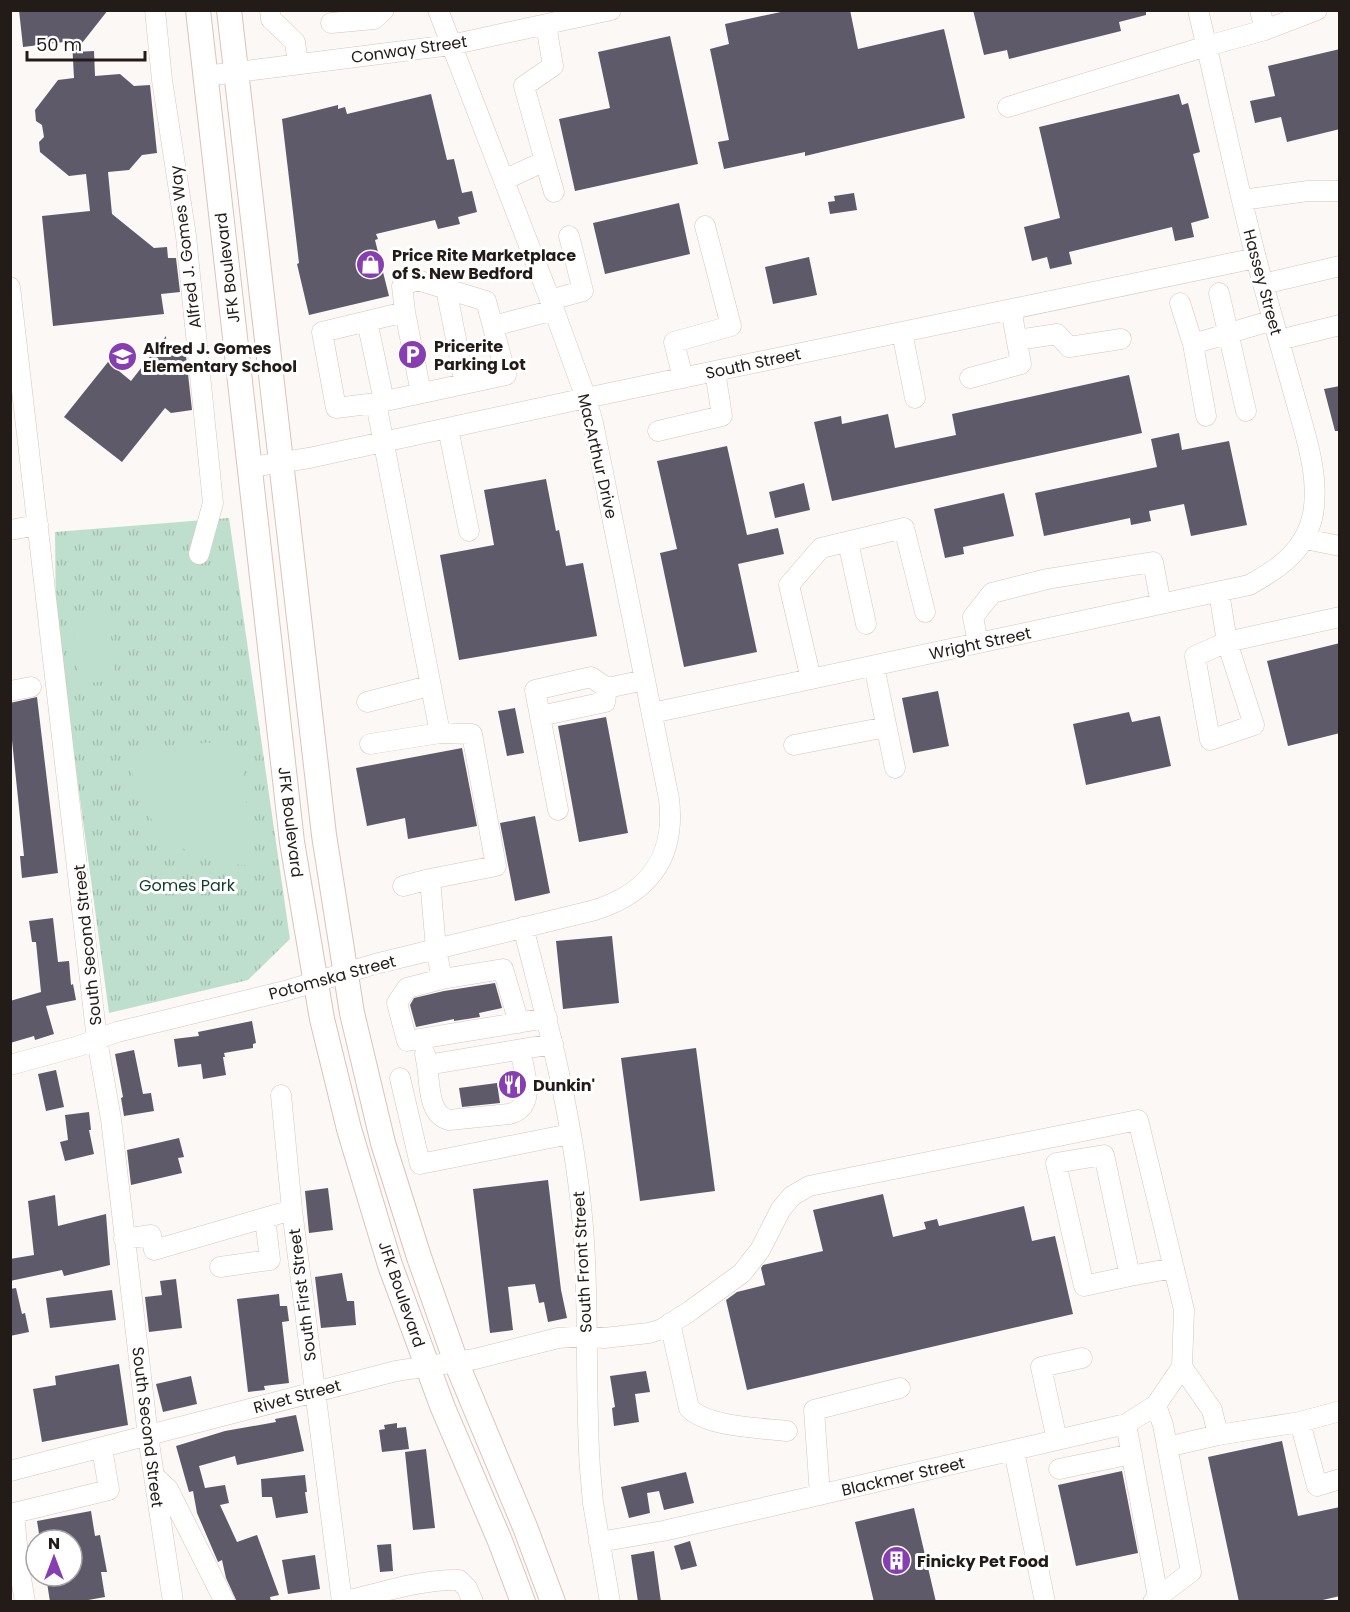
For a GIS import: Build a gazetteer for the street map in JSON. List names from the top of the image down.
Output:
{
  "streets": {
    "main road": ["JFK Boulevard"],
    "street": [
      "Conway Street",
      "Alfred J. Gomes Way",
      "Hassey Street",
      "South Street",
      "MacArthur Drive",
      "Wright Street",
      "South Second Street",
      "Potomska Street",
      "South Front Street",
      "South First Street",
      "Rivet Street",
      "Blackmer Street"
    ]
  },
  "crossings": [
    ["Conway Street", "JFK Boulevard"],
    ["Conway Street", "MacArthur Drive"],
    ["JFK Boulevard", "South Street"],
    ["JFK Boulevard", "Potomska Street"],
    ["JFK Boulevard", "Rivet Street"],
    ["Hassey Street", "South Street"],
    ["Hassey Street", "Wright Street"],
    ["South Street", "MacArthur Drive"],
    ["MacArthur Drive", "Wright Street"],
    ["MacArthur Drive", "Potomska Street"],
    ["South Second Street", "Potomska Street"],
    ["South Second Street", "Rivet Street"],
    ["Potomska Street", "South Front Street"],
    ["South Front Street", "Rivet Street"],
    ["South Front Street", "Blackmer Street"],
    ["South First Street", "Rivet Street"]
  ],
  "parks": ["Gomes Park"],
  "places": {
    "shop": ["Price Rite Marketplace of S. New Bedford"],
    "parking": ["Pricerite Parking Lot"],
    "school or university": ["Alfred J. Gomes Elementary School"],
    "restaurant": ["Dunkin'"],
    "building": ["Finicky Pet Food"]
  },
  "scale_bar": "50 m",
  "north": "top"
}
